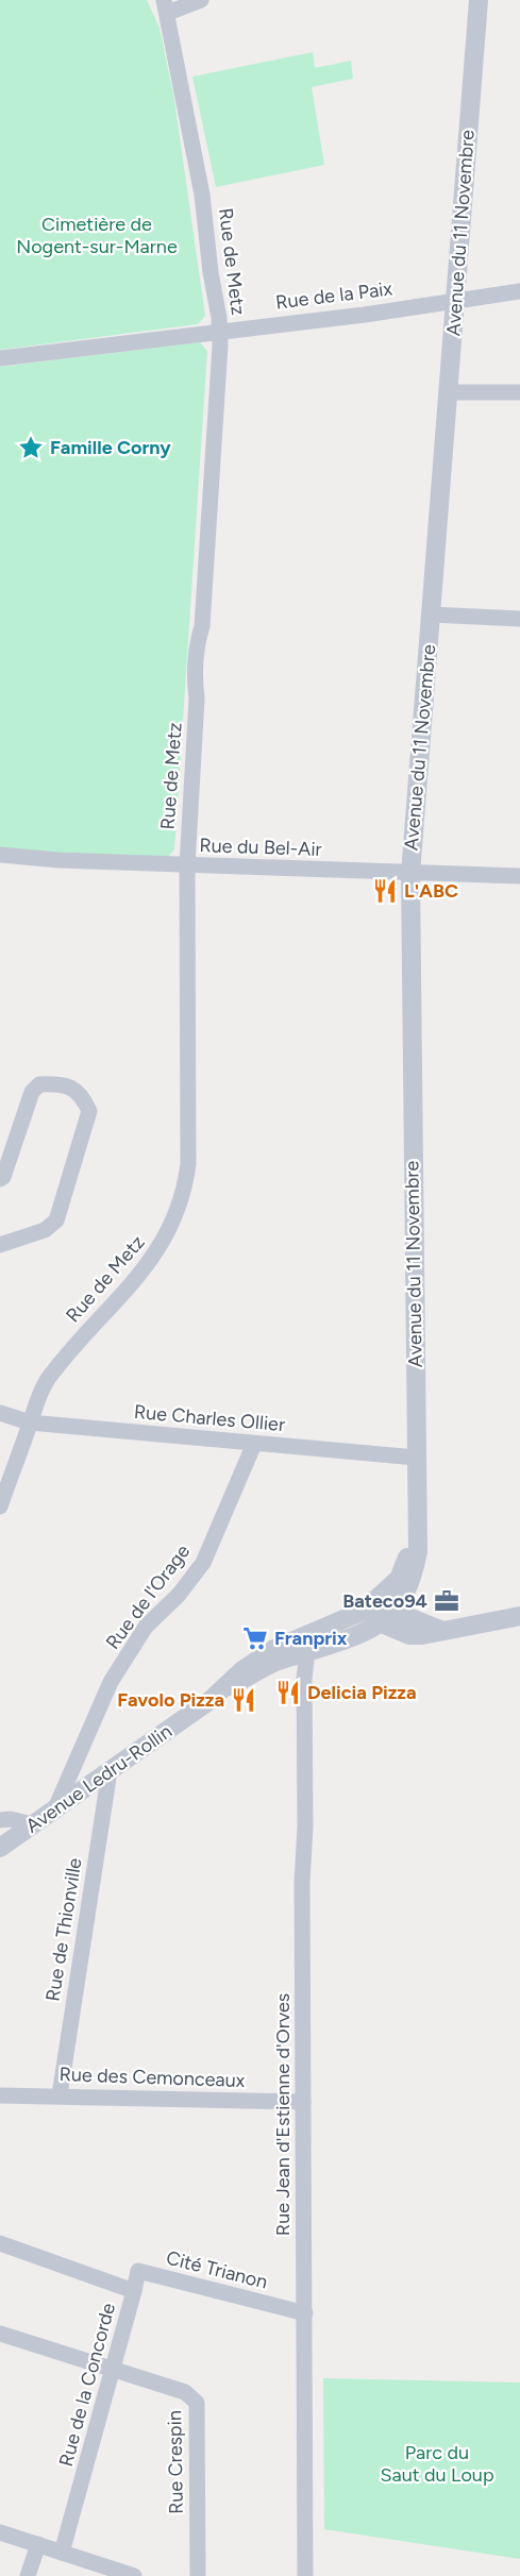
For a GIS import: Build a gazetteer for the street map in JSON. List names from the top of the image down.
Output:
{
  "streets": {
    "street": [
      "Avenue du 11 Novembre",
      "Rue de Metz",
      "Rue de la Paix",
      "Rue du Bel-Air",
      "Rue Charles Ollier",
      "Rue de l'Orage",
      "Avenue Ledru-Rollin",
      "Rue de Thionville",
      "Rue des Cemonceaux",
      "Rue Jean d'Estienne d'Orves",
      "Cité Trianon",
      "Rue de la Concorde",
      "Rue Crespin"
    ]
  },
  "crossings": [
    ["Avenue du 11 Novembre", "Rue de la Paix"],
    ["Avenue du 11 Novembre", "Rue du Bel-Air"],
    ["Avenue du 11 Novembre", "Rue Charles Ollier"],
    ["Avenue du 11 Novembre", "Avenue Ledru-Rollin"],
    ["Rue de Metz", "Rue de la Paix"],
    ["Rue de Metz", "Rue du Bel-Air"],
    ["Rue de Metz", "Rue Charles Ollier"],
    ["Rue Charles Ollier", "Rue de l'Orage"],
    ["Rue de l'Orage", "Avenue Ledru-Rollin"],
    ["Avenue Ledru-Rollin", "Rue de Thionville"],
    ["Avenue Ledru-Rollin", "Rue Jean d'Estienne d'Orves"],
    ["Rue de Thionville", "Rue des Cemonceaux"],
    ["Rue des Cemonceaux", "Rue Jean d'Estienne d'Orves"],
    ["Rue Jean d'Estienne d'Orves", "Cité Trianon"],
    ["Cité Trianon", "Rue de la Concorde"],
    ["Rue de la Concorde", "Rue Crespin"]
  ],
  "parks": ["Cimetière de Nogent-sur-Marne", "Parc du Saut du Loup"],
  "places": {
    "place": ["Famille Corny"],
    "restaurant": ["L'ABC", "Delicia Pizza", "Favolo Pizza"],
    "office": ["Bateco94"],
    "supermarket": ["Franprix"]
  }
}
